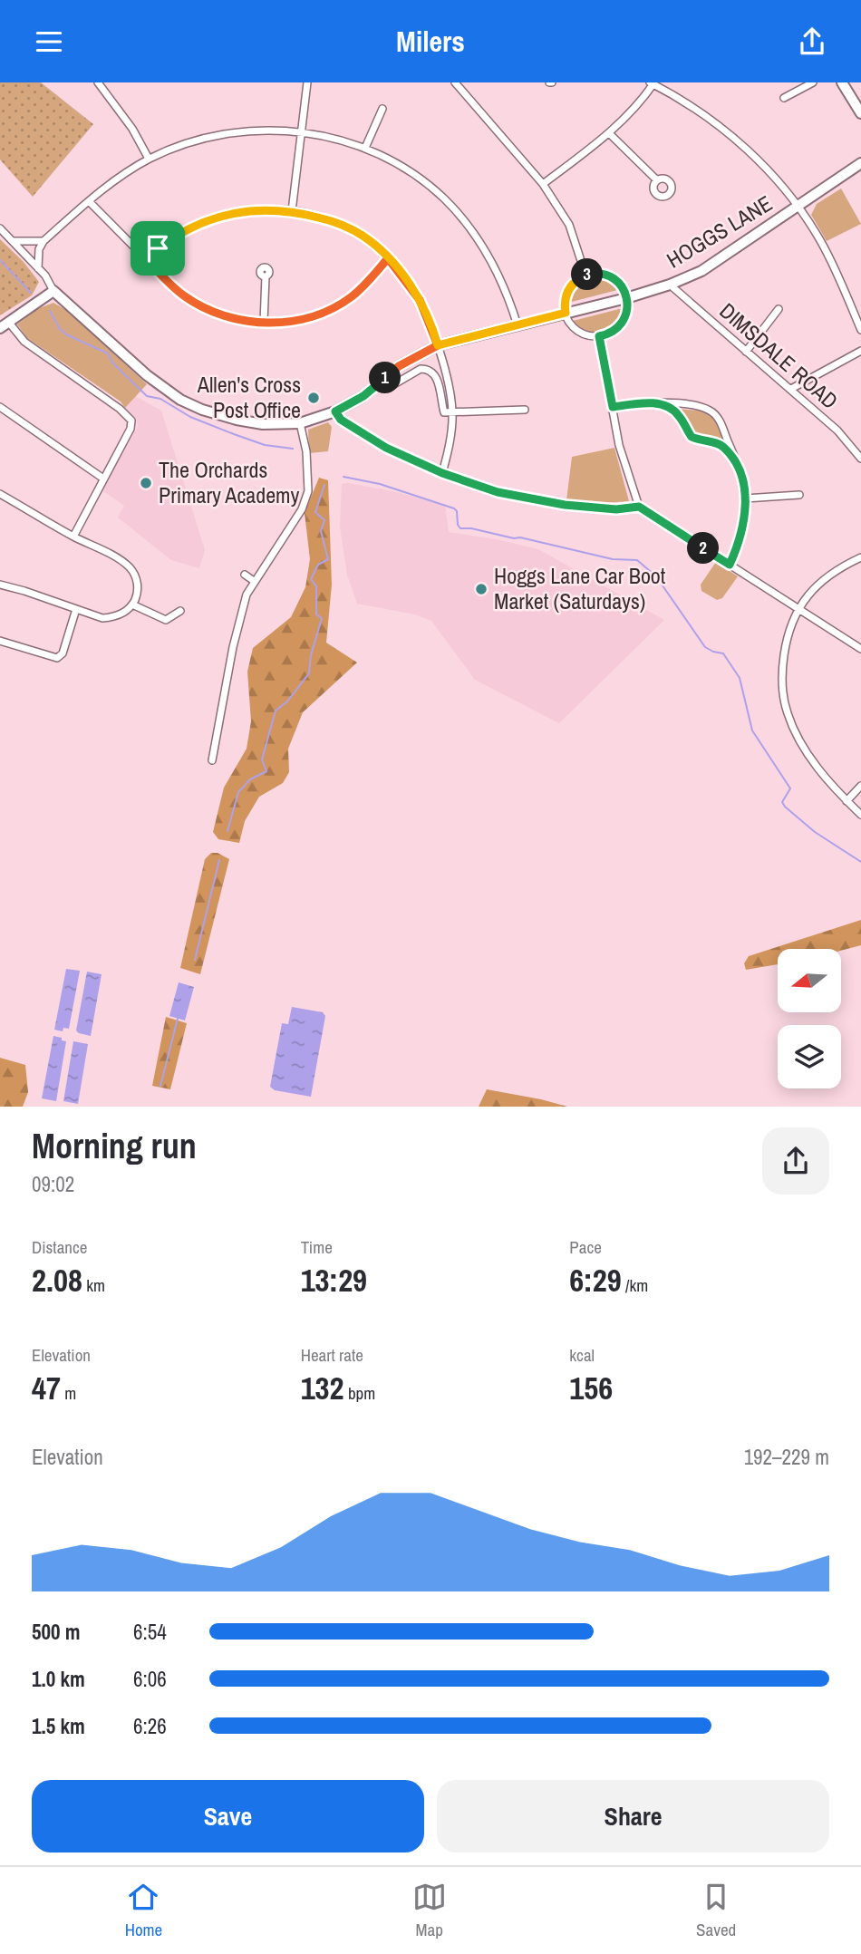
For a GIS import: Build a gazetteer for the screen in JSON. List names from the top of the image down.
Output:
{
  "streets": {
    "street": ["HOGGS LANE", "DIMSDALE ROAD"]
  },
  "crossings": [
    ["HOGGS LANE", "DIMSDALE ROAD"]
  ],
  "places": ["Allen's Cross Post Office", "The Orchards Primary Academy", "Hoggs Lane Car Boot Market (Saturdays)"],
  "north": "left",
  "page": {
    "header": "Milers",
    "pins": ["3", "1", "2"],
    "heading": ["Morning run", "09:02"],
    "stats": [
      ["Distance", "2.08 km"],
      ["Time", "13:29"],
      ["Pace", "6:29 /km"],
      ["Elevation", "47 m"],
      ["Heart rate", "132 bpm"],
      ["kcal", "156"]
    ],
    "chart": ["Elevation", "192–229 m"],
    "list": [
      {
        "name": "500 m",
        "note": "6:54"
      },
      {
        "name": "1.0 km",
        "note": "6:06"
      },
      {
        "name": "1.5 km",
        "note": "6:26"
      }
    ],
    "buttons": ["Save", "Share"],
    "tabs": ["Home", "Map", "Saved"]
  }
}
